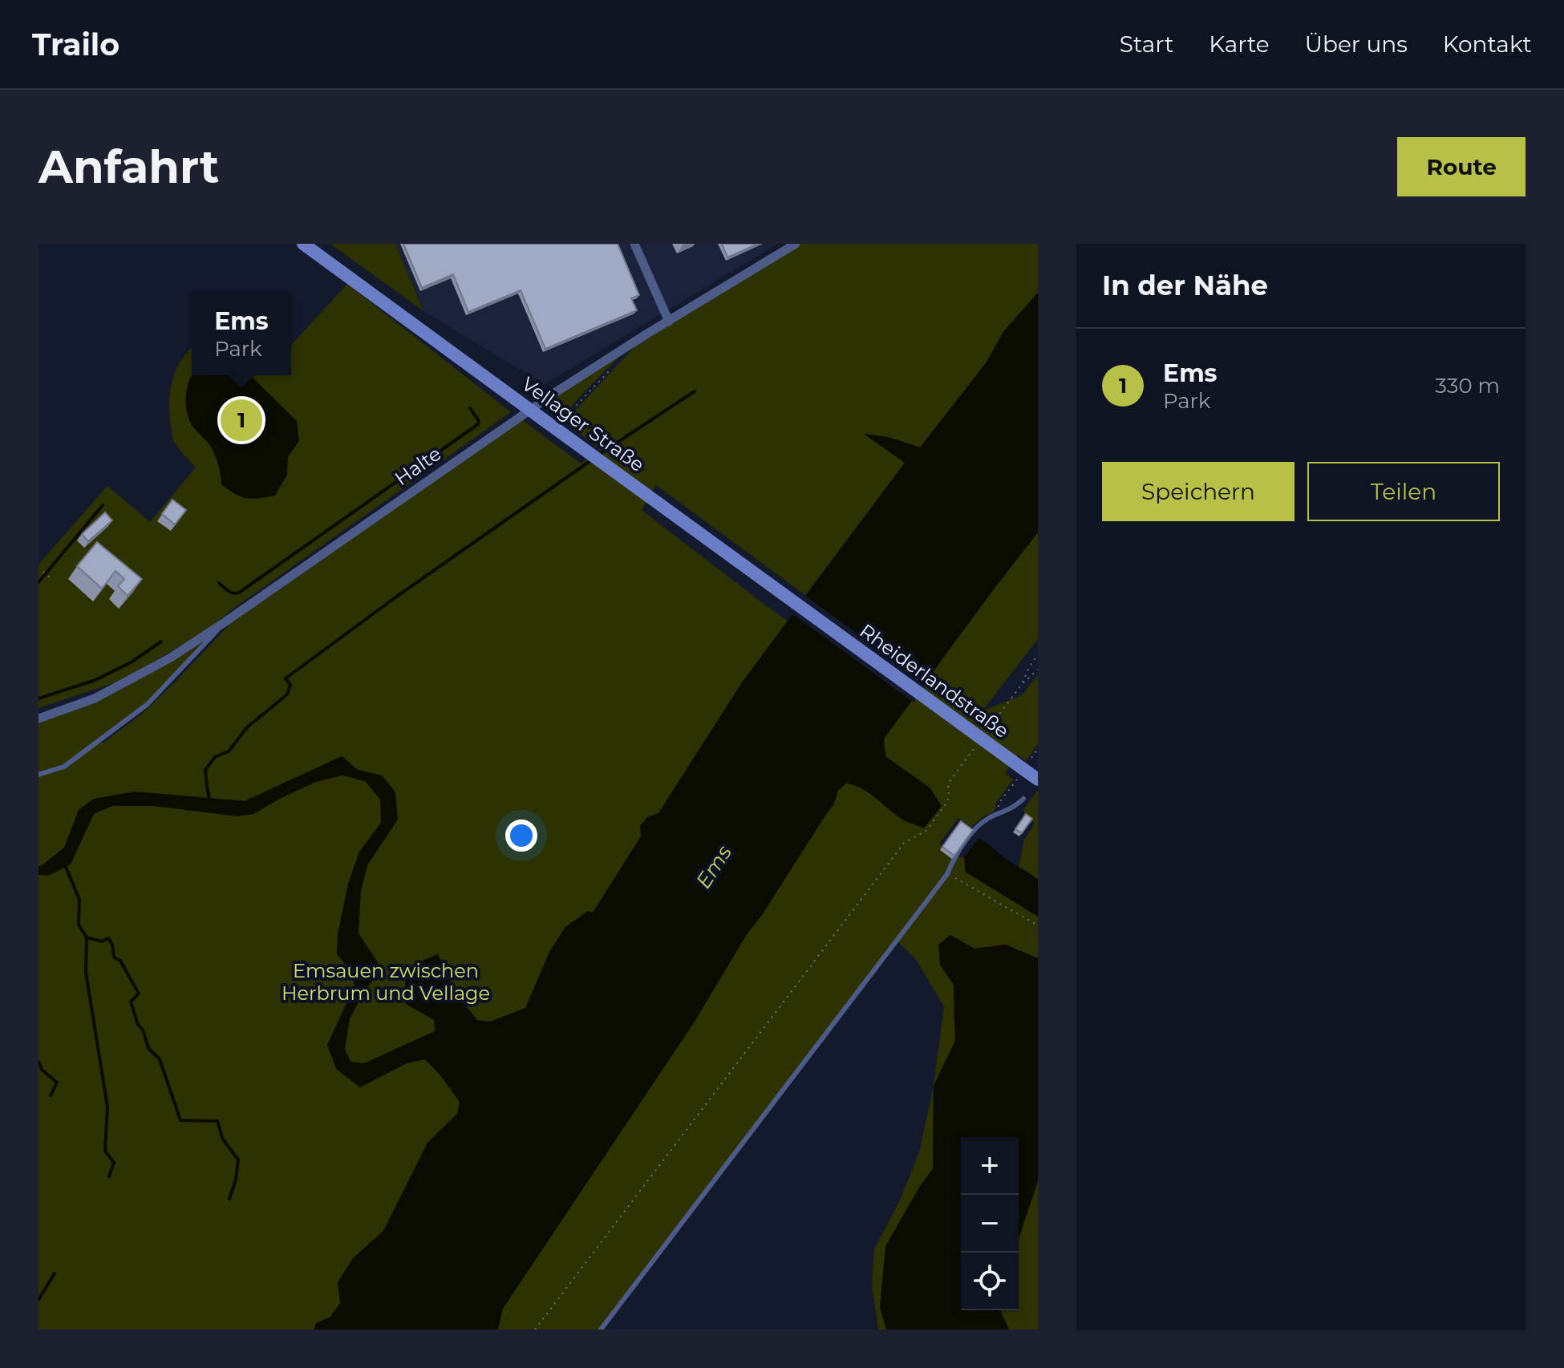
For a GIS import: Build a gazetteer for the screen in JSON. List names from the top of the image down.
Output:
{
  "streets": {
    "main road": ["Vellager Straße", "Rheiderlandstraße"],
    "street": ["Halte"]
  },
  "crossings": [
    ["Vellager Straße", "Rheiderlandstraße"]
  ],
  "water": ["Ems"],
  "parks": ["Emsauen zwischen Herbrum und Vellage"],
  "page": {
    "header": "Trailo",
    "nav": [
      "Start",
      "Karte",
      "Über uns",
      "Kontakt"
    ],
    "buttons": [
      "Route",
      ["Speichern", "Teilen"]
    ],
    "title": "Anfahrt",
    "heading": "In der Nähe",
    "popup": ["Ems", "Park"],
    "list": [
      {
        "mark": "1",
        "name": "Ems",
        "note": "Park",
        "value": "330 m"
      }
    ],
    "pins": "1",
    "map_buttons": ["+", "−"]
  }
}
